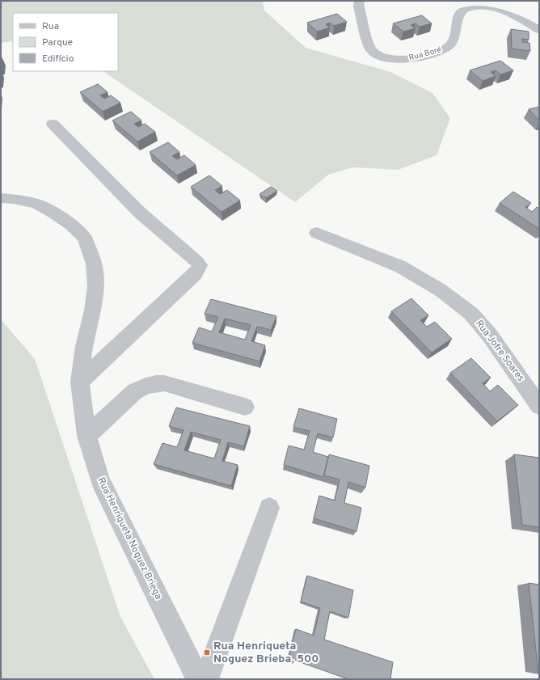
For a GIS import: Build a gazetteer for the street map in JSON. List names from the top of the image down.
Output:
{
  "streets": {
    "street": ["Rua Boré", "Rua Jofre Soares", "Rua Henriqueta Noguez Briega"]
  },
  "places": {
    "transit": ["Rua Henriqueta Noguez Brieba, 500"]
  },
  "legend": ["Rua", "Parque", "Edifício"]
}
